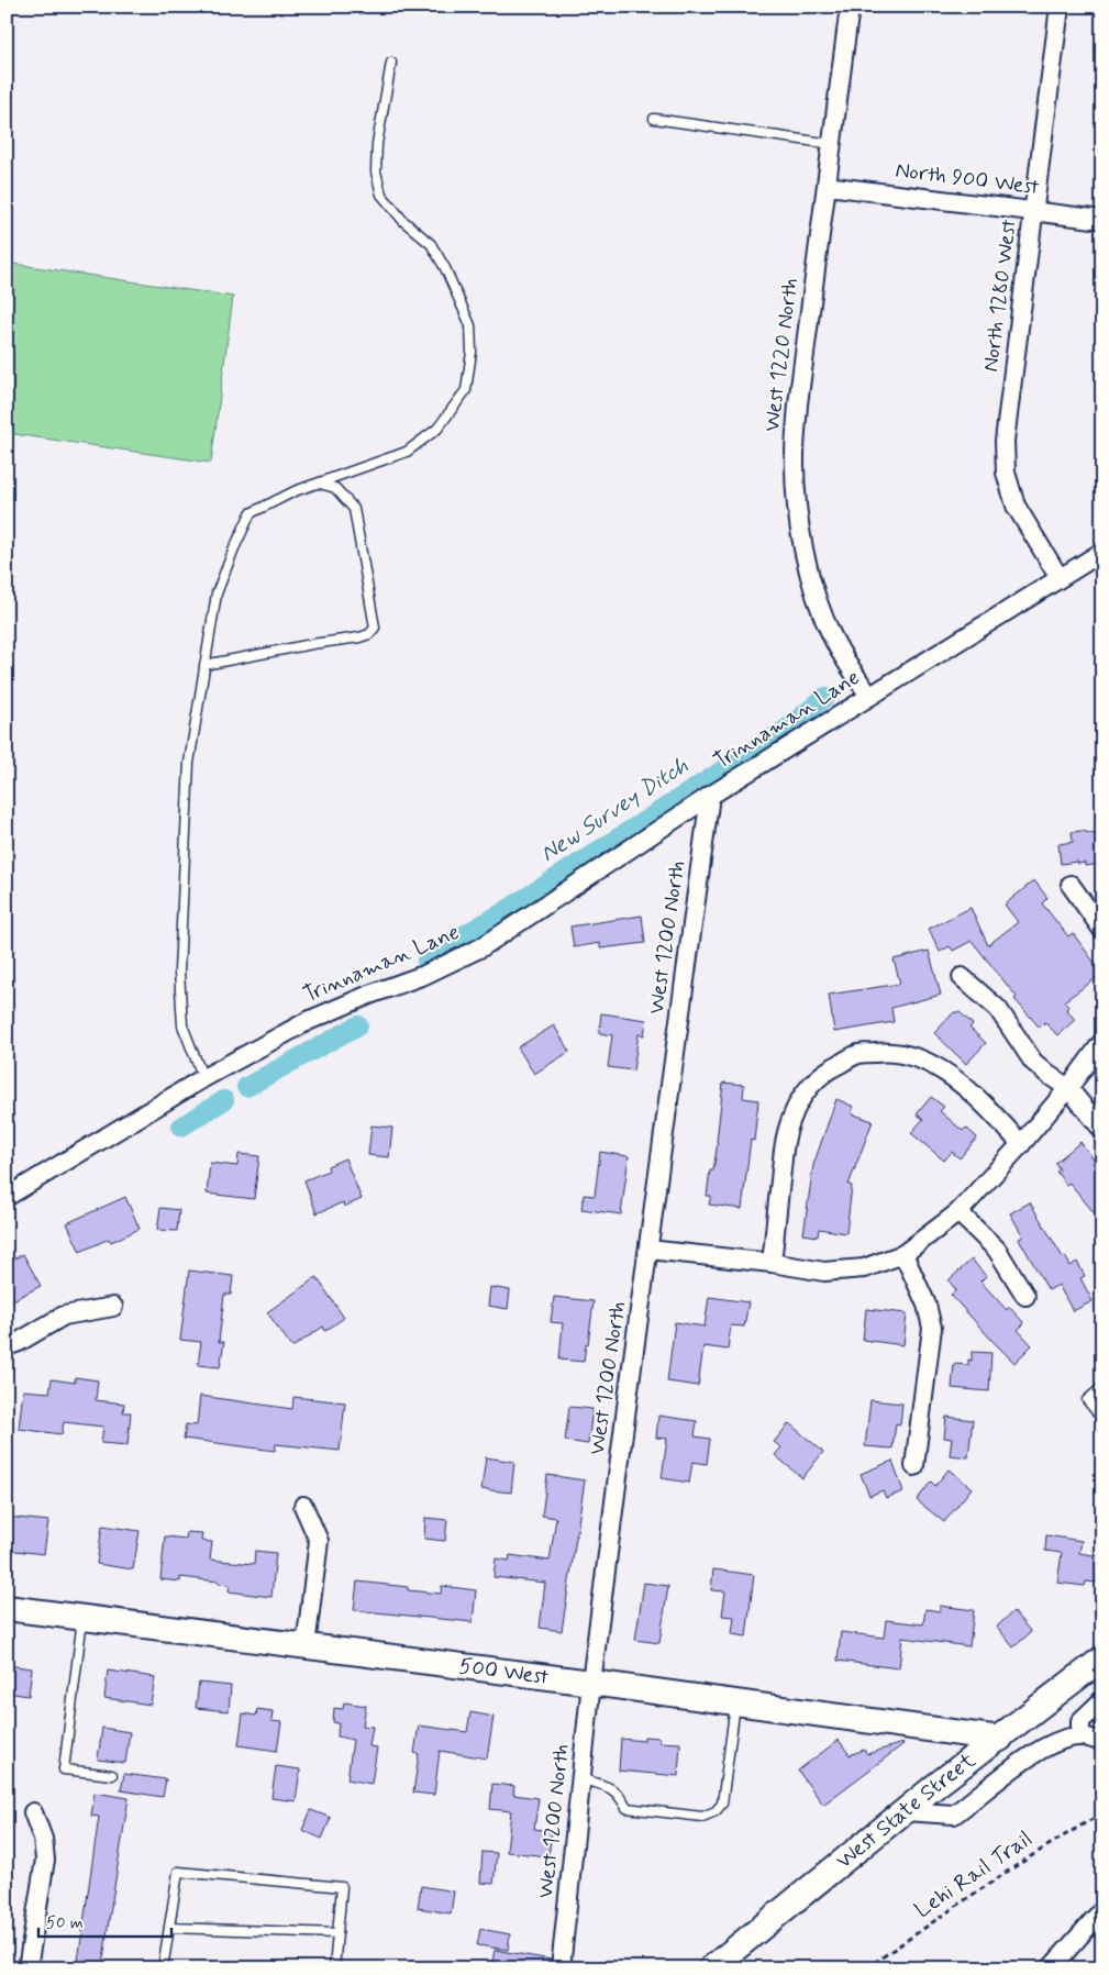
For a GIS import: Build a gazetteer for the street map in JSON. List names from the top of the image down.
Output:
{
  "streets": {
    "main road": ["500 West", "West State Street"],
    "street": [
      "North 900 West",
      "North 1280 West",
      "West 1220 North",
      "Trinnaman Lane",
      "West 1200 North"
    ],
    "path": ["Lehi Rail Trail"]
  },
  "crossings": [
    ["North 900 West", "North 1280 West"],
    ["North 900 West", "West 1220 North"],
    ["North 1280 West", "Trinnaman Lane"],
    ["West 1220 North", "Trinnaman Lane"],
    ["Trinnaman Lane", "West 1200 North"],
    ["West 1200 North", "500 West"],
    ["500 West", "West State Street"]
  ],
  "water": ["New Survey Ditch"],
  "scale_bar": "50 m"
}
